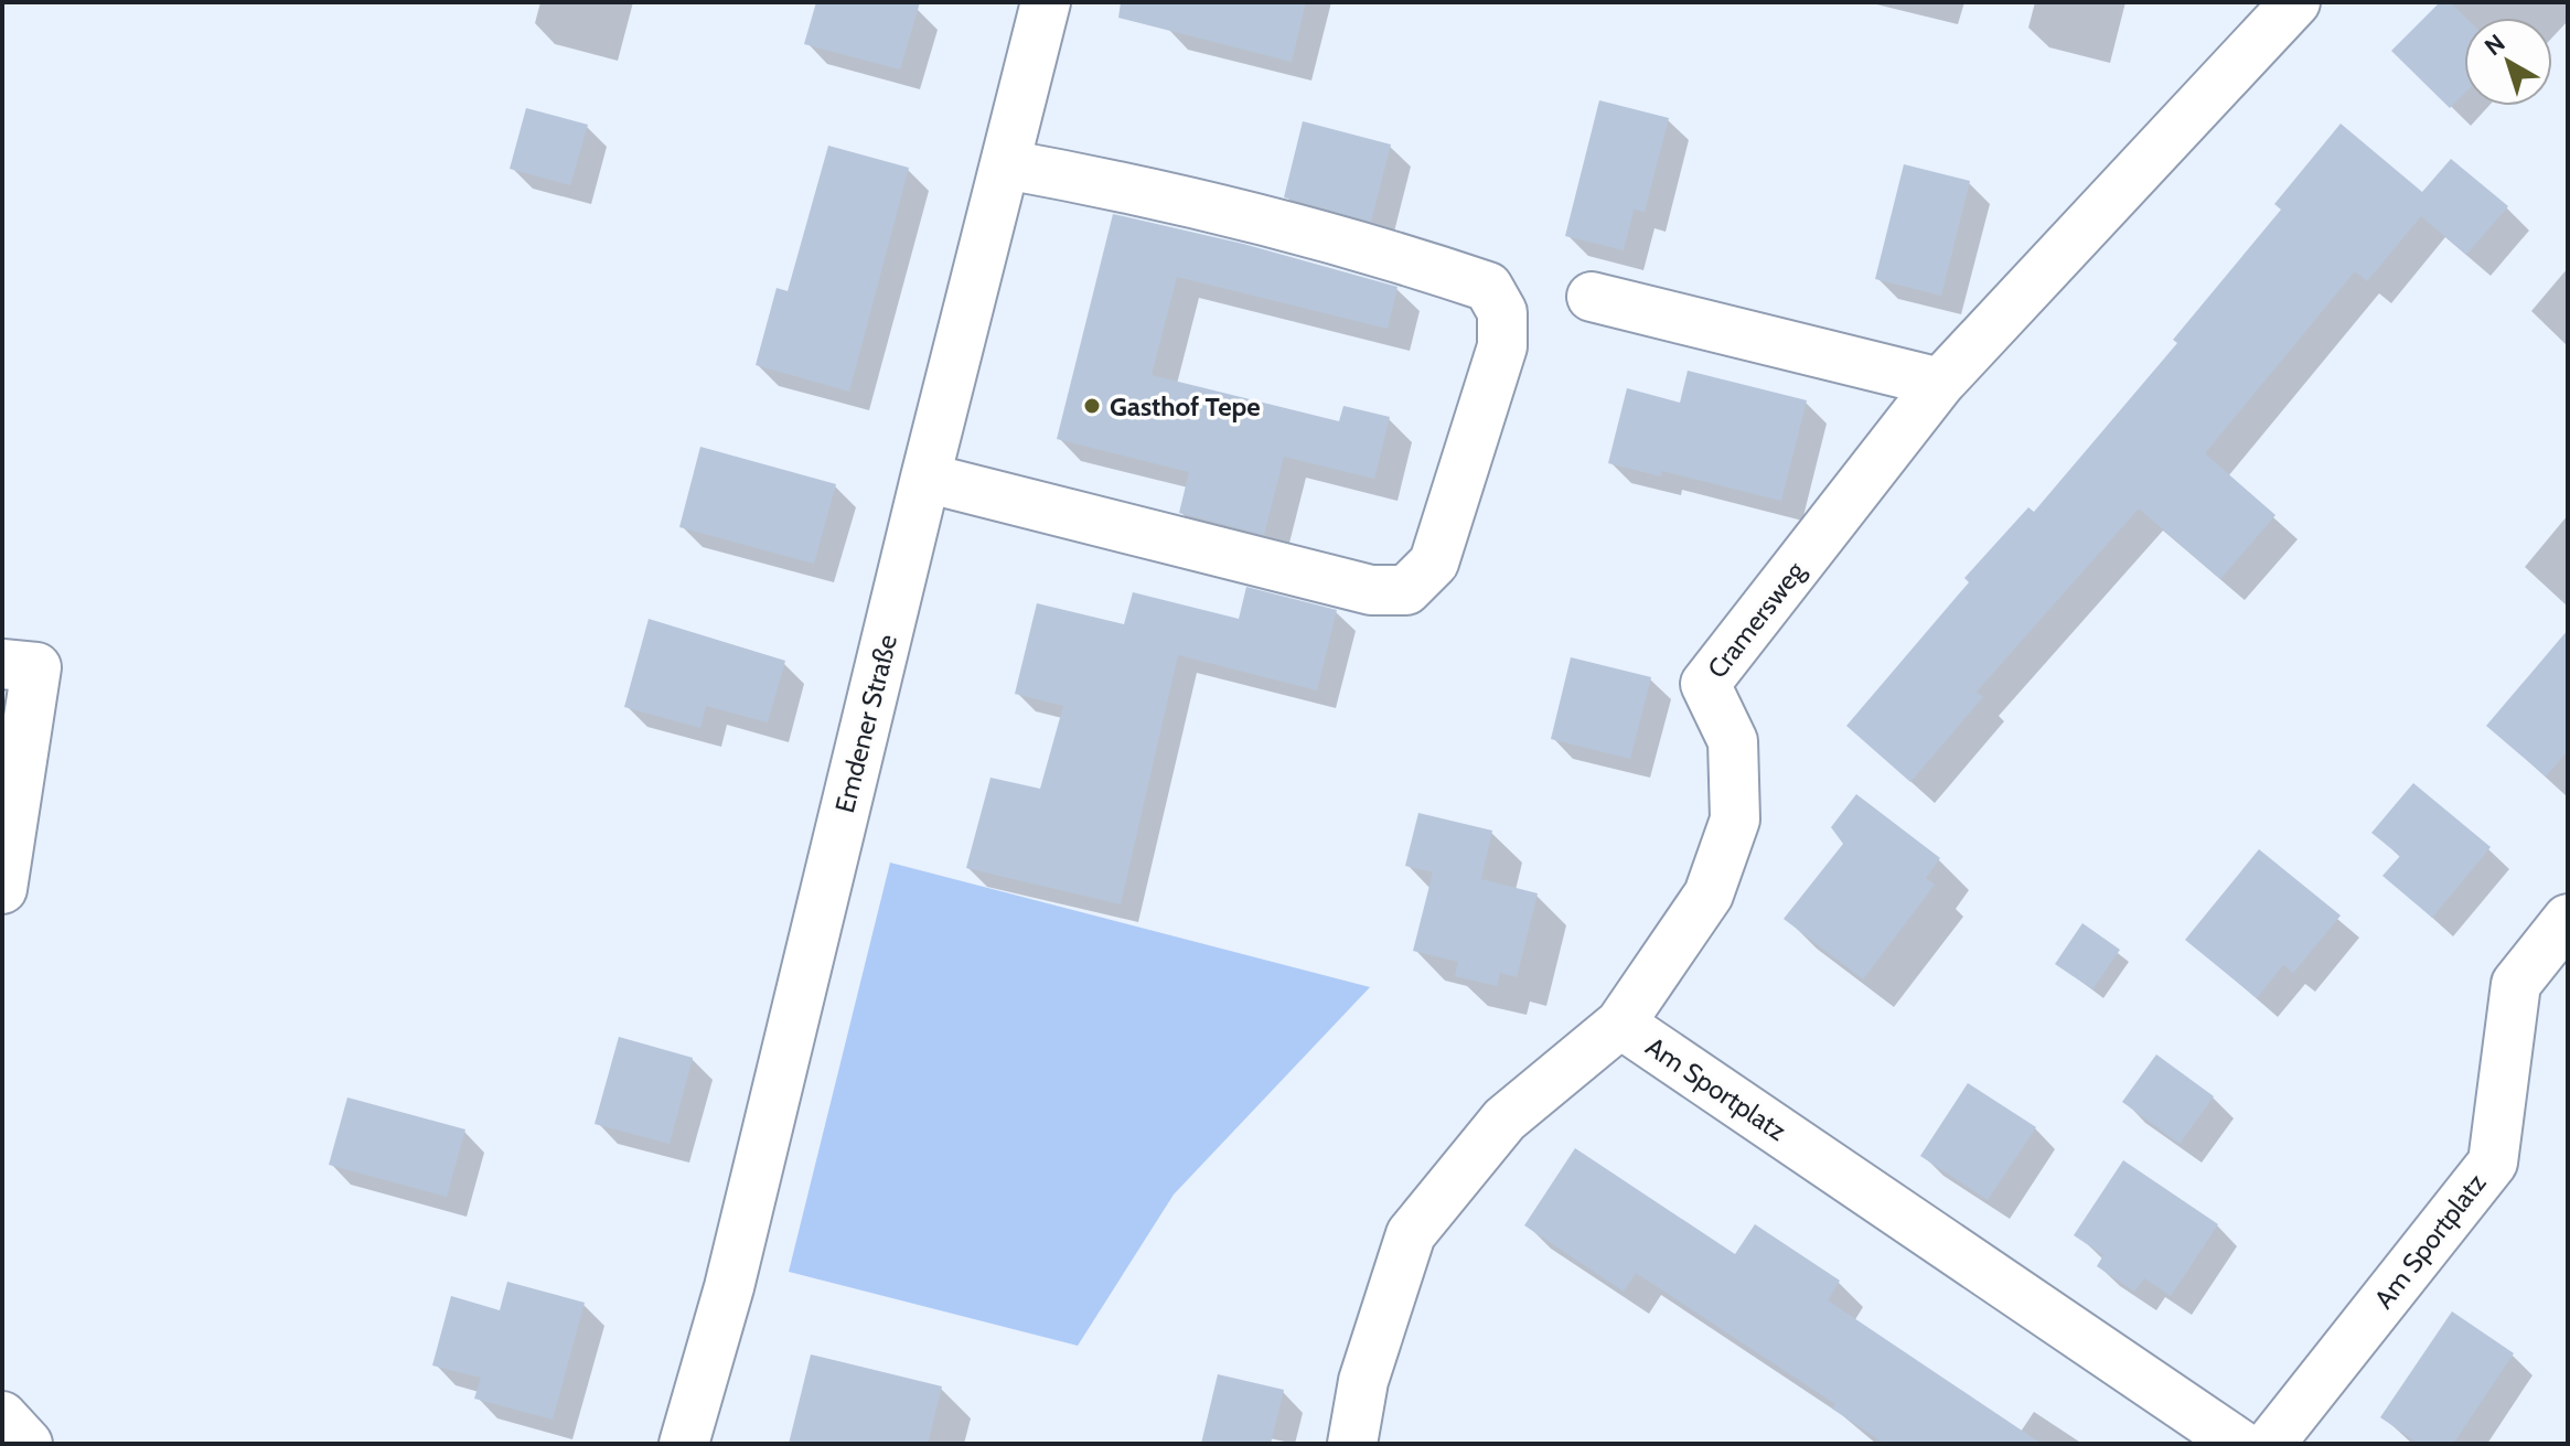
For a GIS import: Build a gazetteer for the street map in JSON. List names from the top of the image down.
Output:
{
  "streets": {
    "street": ["Cramersweg", "Emdener Straße", "Am Sportplatz"]
  },
  "crossings": [
    ["Cramersweg", "Am Sportplatz"]
  ],
  "places": ["Gasthof Tepe"],
  "north": "top left"
}
